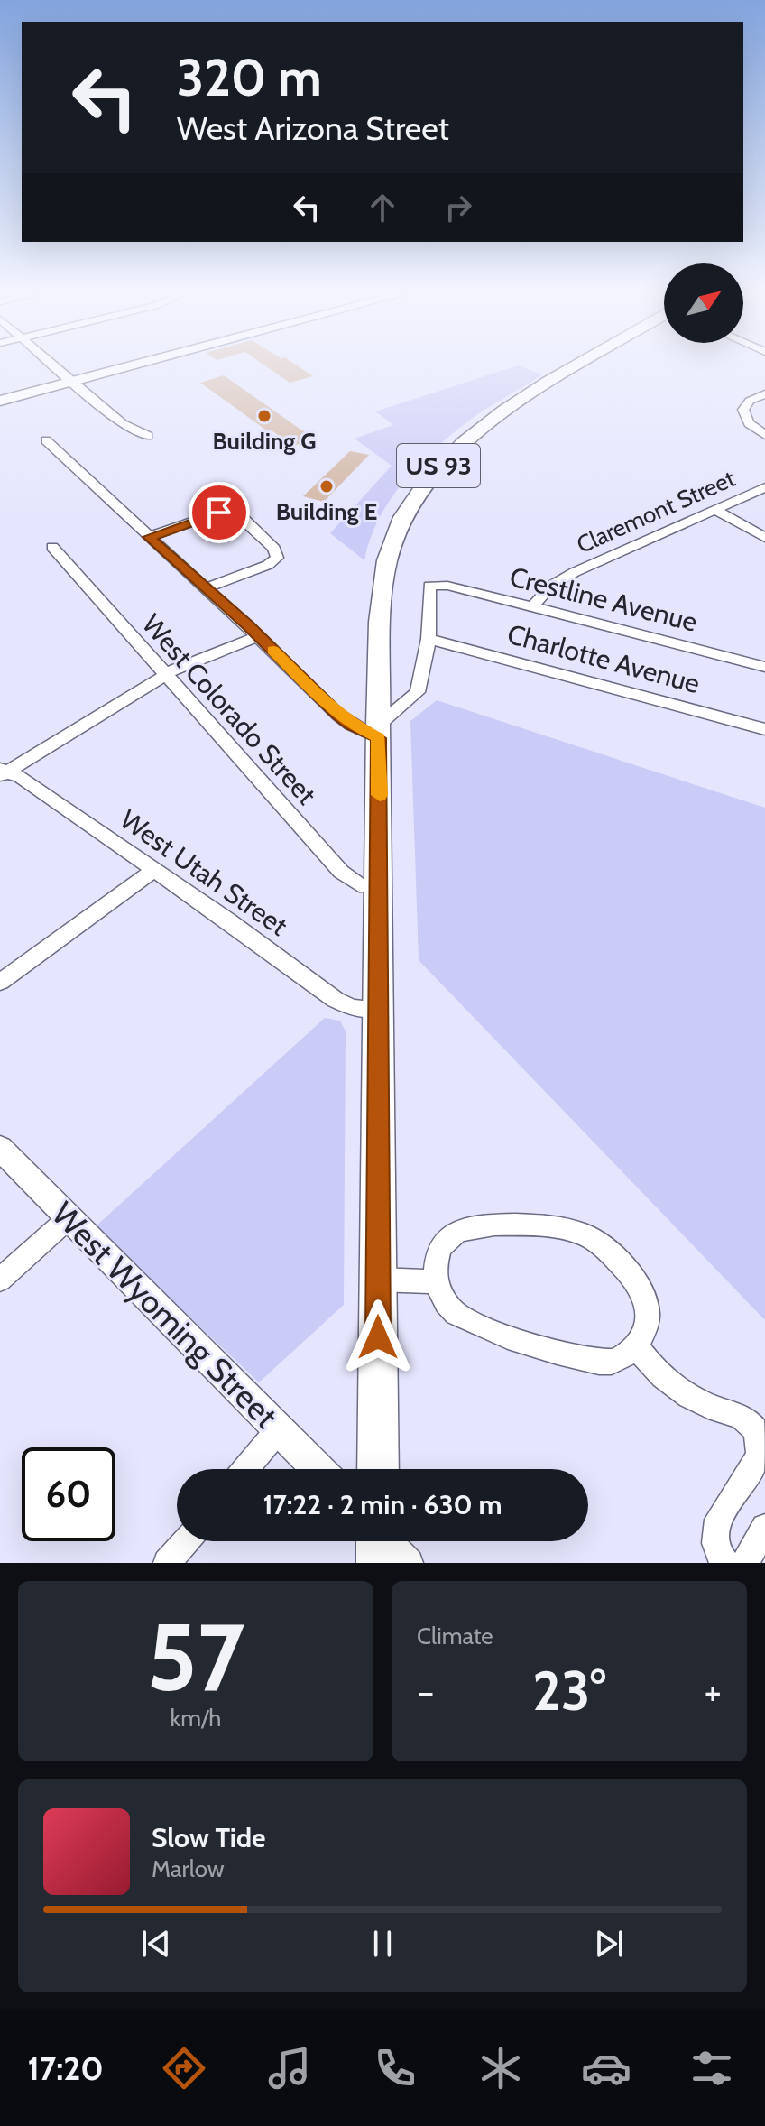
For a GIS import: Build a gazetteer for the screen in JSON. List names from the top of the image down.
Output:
{
  "streets": {
    "main road": ["US 93"],
    "street": [
      "Claremont Street",
      "Crestline Avenue",
      "Charlotte Avenue",
      "West Colorado Street",
      "West Utah Street",
      "West Wyoming Street"
    ]
  },
  "crossings": [
    ["US 93", "West Colorado Street"],
    ["US 93", "West Utah Street"],
    ["Claremont Street", "Crestline Avenue"],
    ["Crestline Avenue", "Charlotte Avenue"]
  ],
  "places": ["Building G", "Building E"],
  "north": "top right",
  "page": {
    "turn": ["320 m", "West Arizona Street"],
    "limit": "60",
    "trip": "17:22 · 2 min · 630 m",
    "tile": [
      ["57", "km/h"],
      "Climate"
    ],
    "heat": ["−", "23°", "+"],
    "song": ["Slow Tide", "Marlow"],
    "tabs": "17:20"
  }
}
